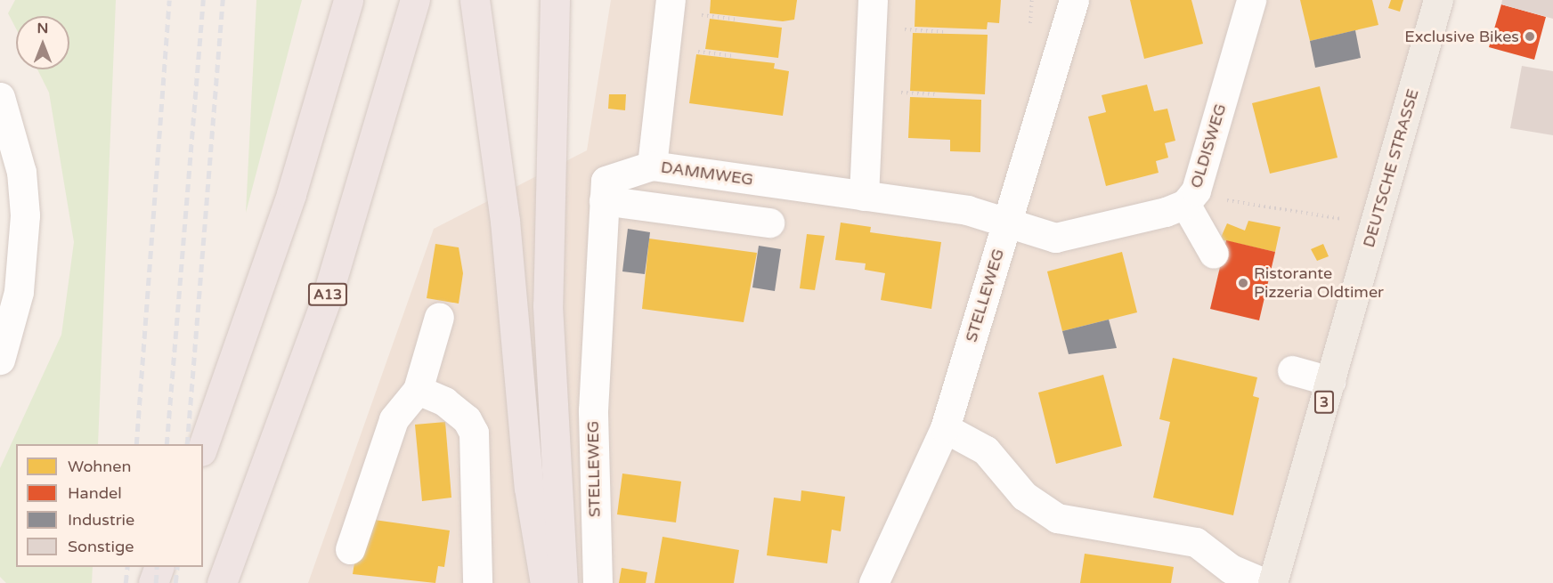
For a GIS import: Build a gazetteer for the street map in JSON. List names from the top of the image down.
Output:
{
  "streets": {
    "highway": ["A13"],
    "main road": ["DEUTSCHE STRASSE", "3"],
    "street": ["OLDISWEG", "DAMMWEG", "STELLEWEG"]
  },
  "crossings": [
    ["OLDISWEG", "DAMMWEG"],
    ["OLDISWEG", "STELLEWEG"],
    ["DAMMWEG", "STELLEWEG"]
  ],
  "places": ["Exclusive Bikes", "Ristorante Pizzeria Oldtimer"],
  "legend": [
    "Wohnen",
    "Handel",
    "Industrie",
    "Sonstige"
  ],
  "north": "top"
}
